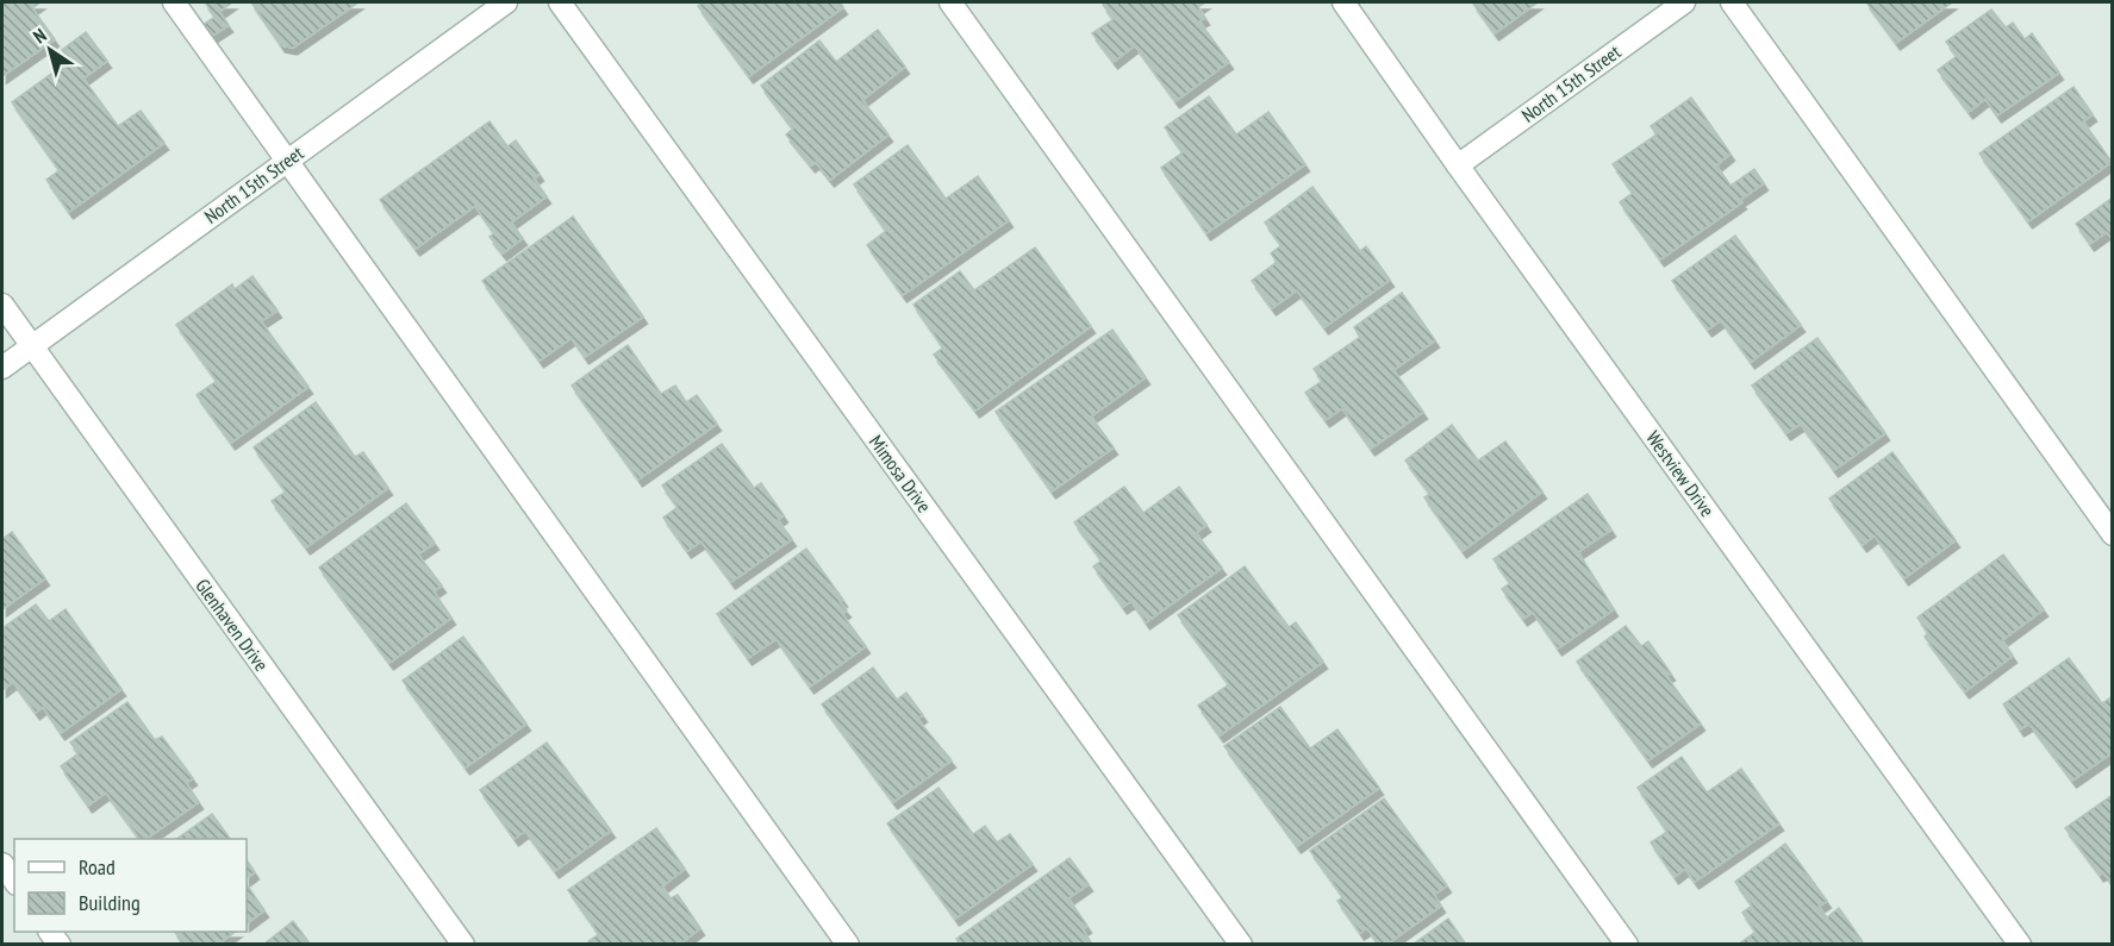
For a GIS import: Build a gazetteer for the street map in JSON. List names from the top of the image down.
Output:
{
  "streets": {
    "street": [
      "North 15th Street",
      "Mimosa Drive",
      "Westview Drive",
      "Glenhaven Drive"
    ]
  },
  "crossings": [
    ["North 15th Street", "Westview Drive"],
    ["North 15th Street", "Glenhaven Drive"]
  ],
  "legend": ["Road", "Building"],
  "north": "top left"
}
